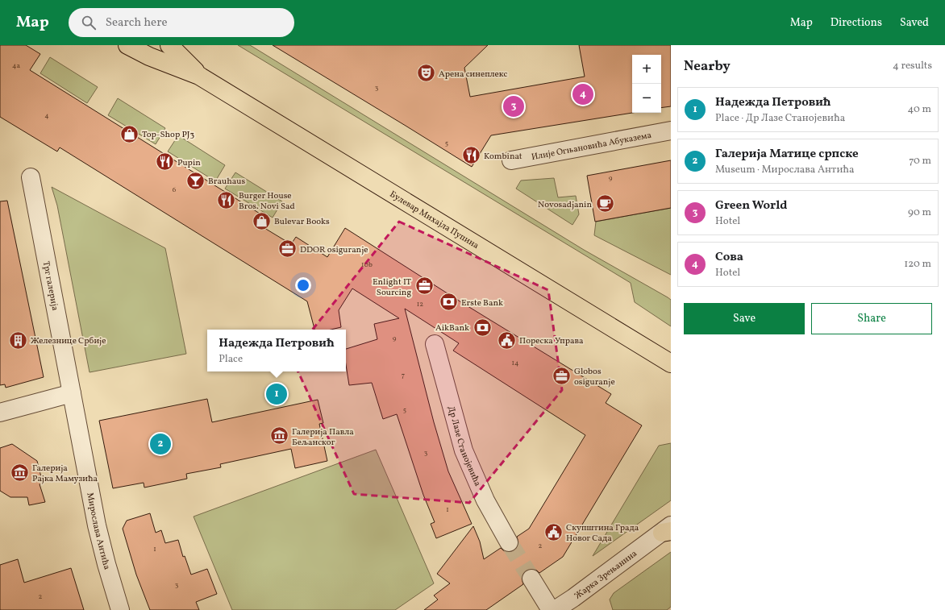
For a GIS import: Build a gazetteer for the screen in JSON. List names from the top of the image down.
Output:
{
  "streets": {
    "main road": ["Булевар Михајла Пупина"],
    "street": [
      "Илије Огњановића Абуказема",
      "Трг галерија",
      "Др Лазе Станојевића",
      "Мирослава Антића",
      "Жарка Зрењанина"
    ]
  },
  "crossings": [
    ["Трг галерија", "Мирослава Антића"]
  ],
  "places": {
    "theatre": ["Арена синеплекс"],
    "shop": ["Top-Shop PJ3", "Bulevar Books"],
    "restaurant": ["Kombinat", "Pupin", "Burger House Bros. Novi Sad"],
    "bar": ["Brauhaus"],
    "cafe": ["Novosadjanin"],
    "office": ["DDOR osiguranje", "Enlight IT Sourcing", "Globos osiguranje"],
    "bank": ["Erste Bank", "AikBank"],
    "building": ["Железнице Србије"],
    "public building": ["Пореска Управа", "Скупштина Града Новог Сада"],
    "museum": ["Галерија Павла Бељанског", "Галерија Рајка Мамузића"]
  },
  "house_numbers": [
    "4a",
    "3",
    "4",
    "5",
    "9",
    "6",
    "10b",
    "12",
    "9",
    "14",
    "7",
    "5",
    "3",
    "1",
    "2",
    "1",
    "3",
    "2"
  ],
  "page": {
    "header": "Map",
    "search": "Search here",
    "nav": ["Map", "Directions", "Saved"],
    "heading": ["Nearby", "4 results"],
    "map_buttons": ["+", "−"],
    "pins": [
      "4",
      "3",
      "1",
      "2"
    ],
    "list": [
      {
        "mark": "1",
        "name": "Надежда Петровић",
        "note": "Place · Др Лазе Станојевића",
        "value": "40 m"
      },
      {
        "mark": "2",
        "name": "Галерија Матице српске",
        "note": "Museum · Мирослава Антића",
        "value": "70 m"
      },
      {
        "mark": "3",
        "name": "Green World",
        "note": "Hotel",
        "value": "90 m"
      },
      {
        "mark": "4",
        "name": "Сова",
        "note": "Hotel",
        "value": "120 m"
      }
    ],
    "buttons": ["Save", "Share"],
    "popup": ["Надежда Петровић", "Place"]
  }
}
